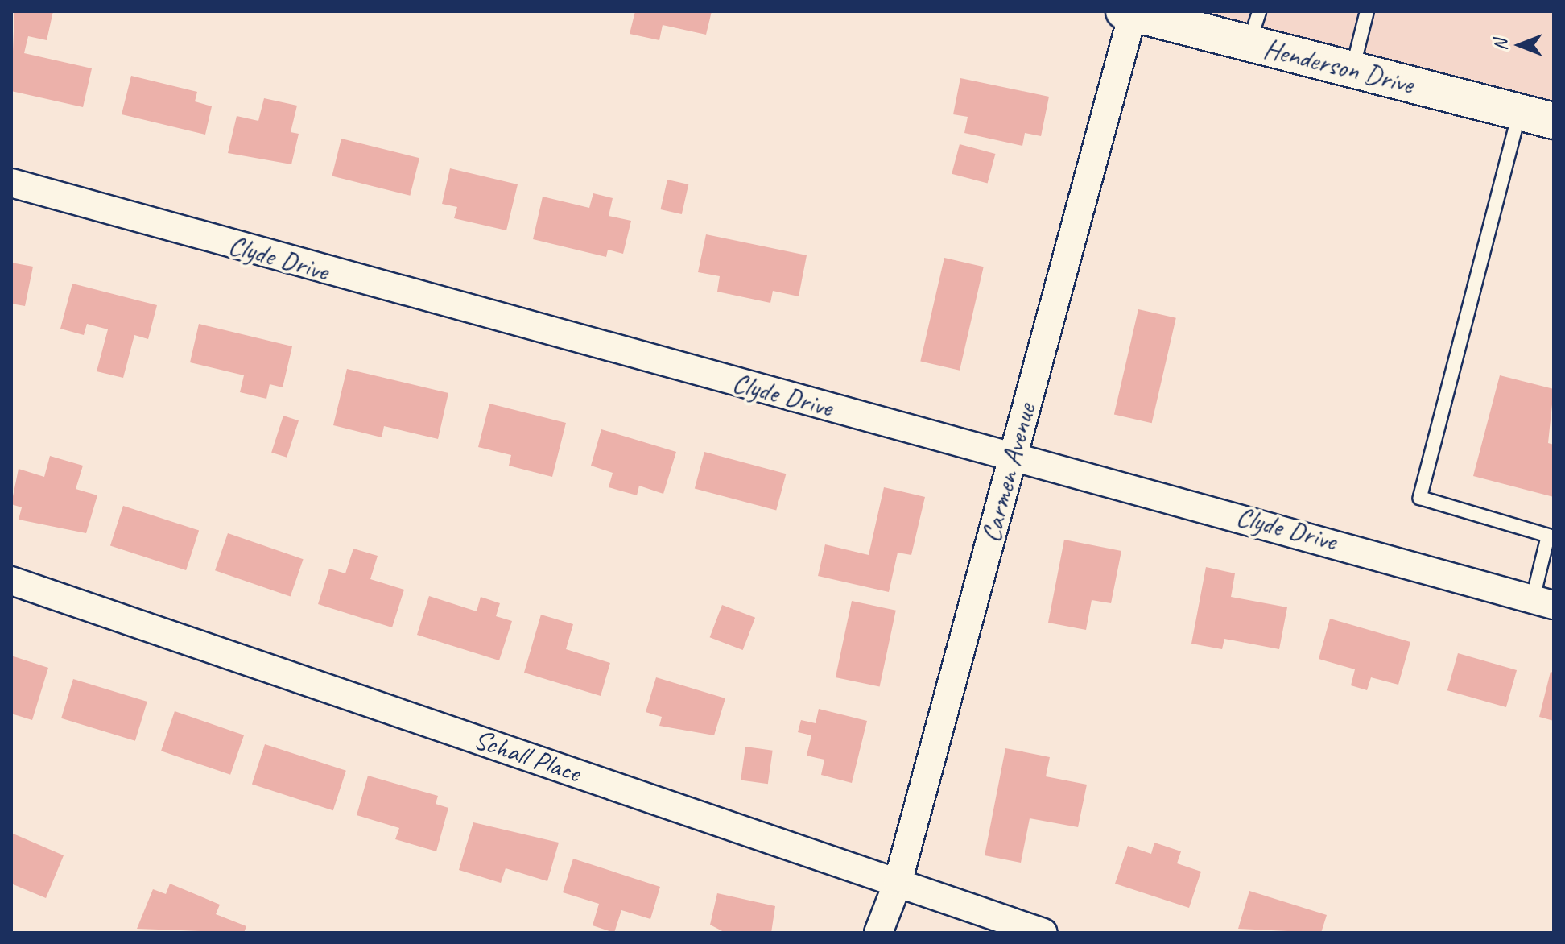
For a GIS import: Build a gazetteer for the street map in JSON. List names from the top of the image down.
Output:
{
  "streets": {
    "main road": ["Henderson Drive"],
    "street": ["Clyde Drive", "Carmen Avenue", "Schall Place"]
  },
  "crossings": [
    ["Henderson Drive", "Carmen Avenue"],
    ["Clyde Drive", "Carmen Avenue"],
    ["Carmen Avenue", "Schall Place"]
  ],
  "north": "left"
}
